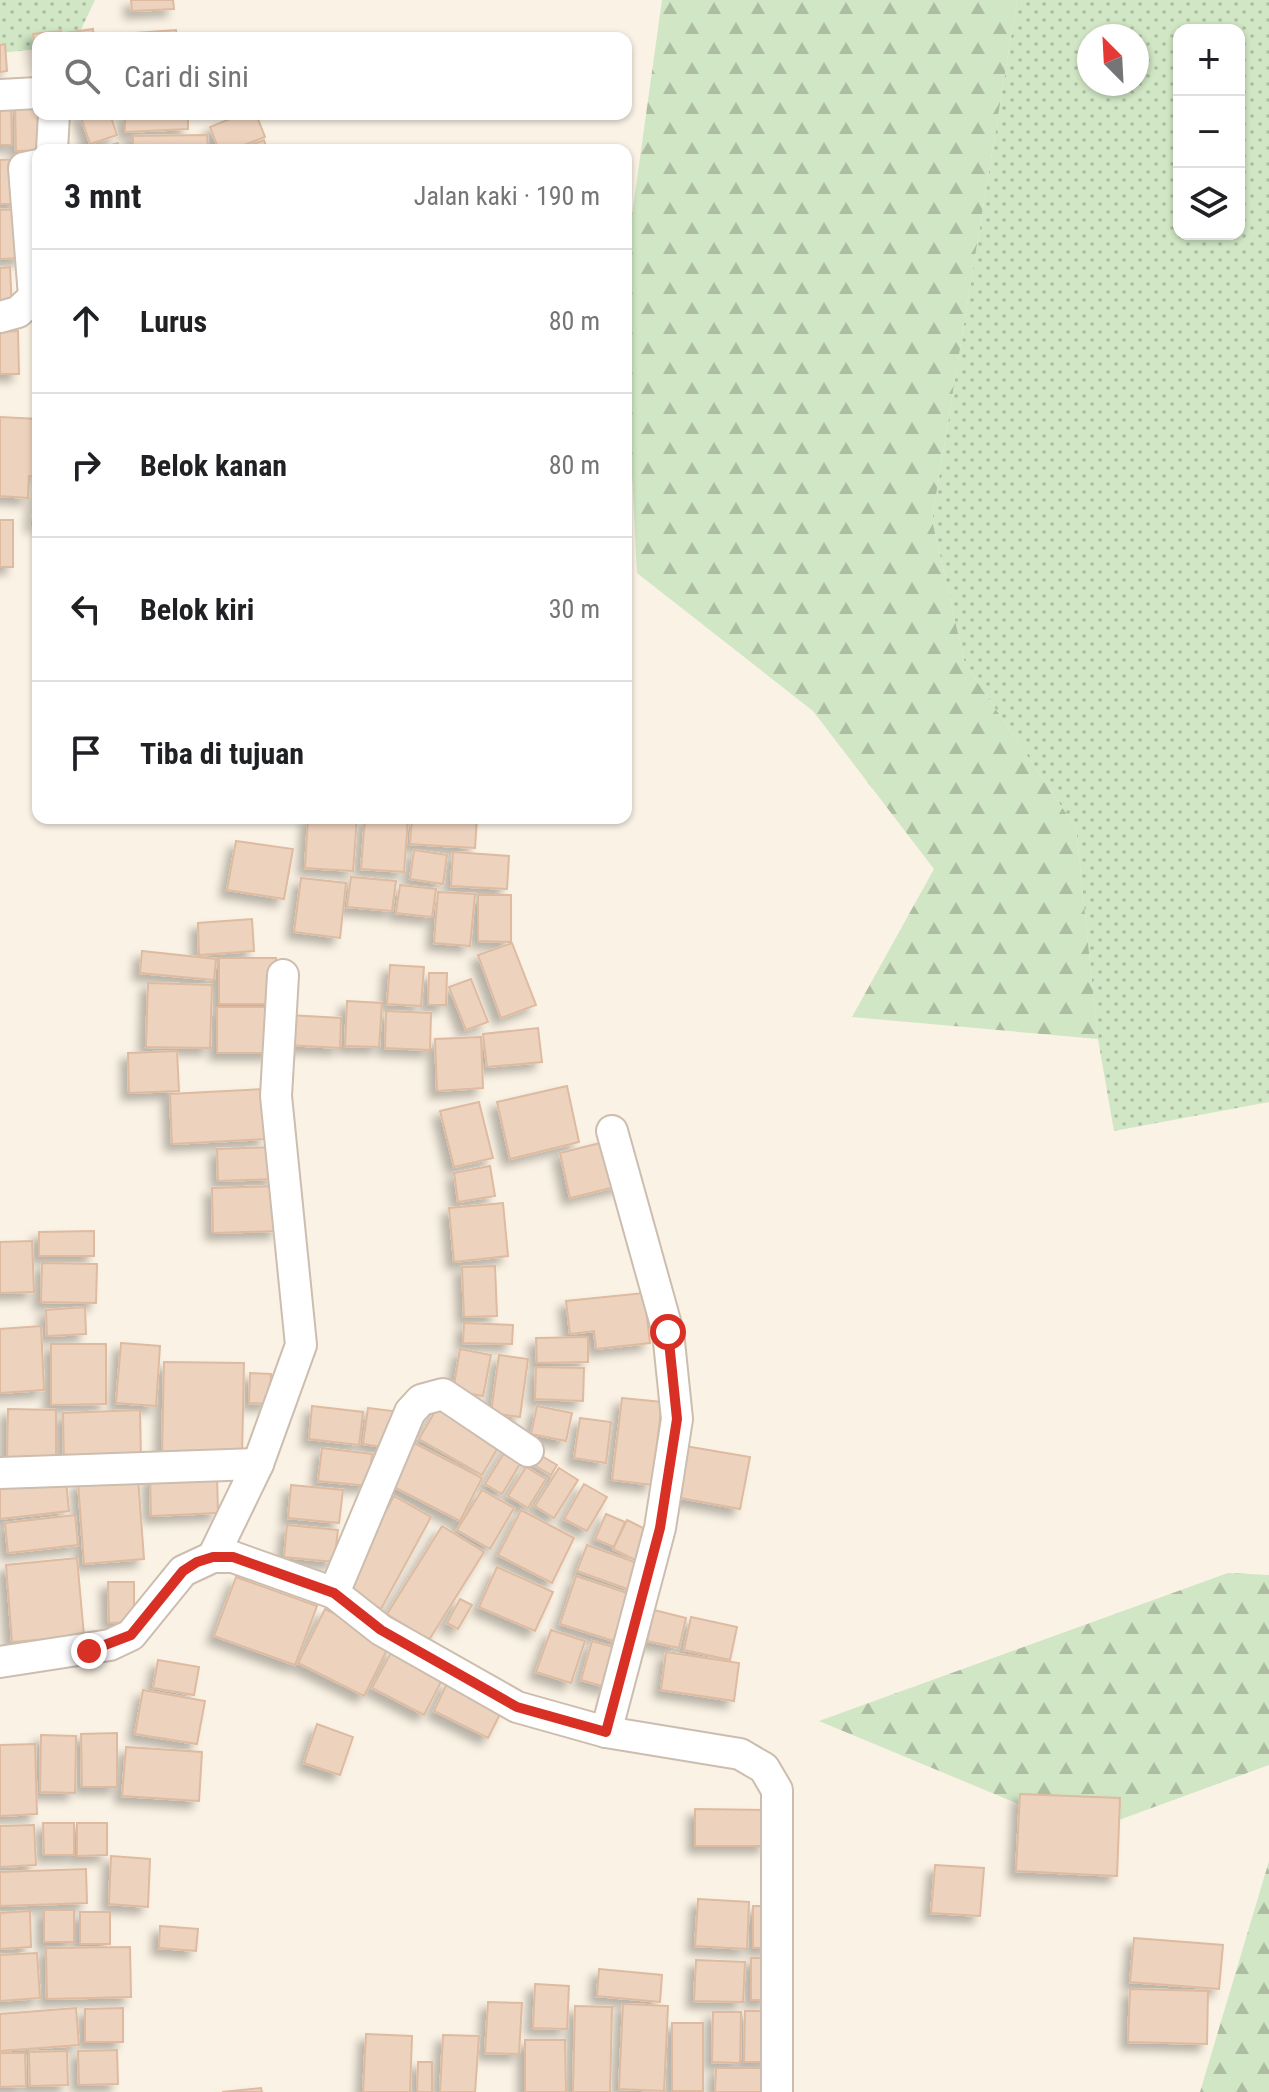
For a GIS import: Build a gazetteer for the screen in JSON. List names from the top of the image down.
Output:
{
  "north": "top left",
  "page": {
    "map_buttons": ["+", "−"],
    "search": "Cari di sini",
    "heading": ["3 mnt", "Jalan kaki · 190 m"],
    "list": [
      ["Lurus", "80 m"],
      ["Belok kanan", "80 m"],
      ["Belok kiri", "30 m"],
      "Tiba di tujuan"
    ]
  }
}
